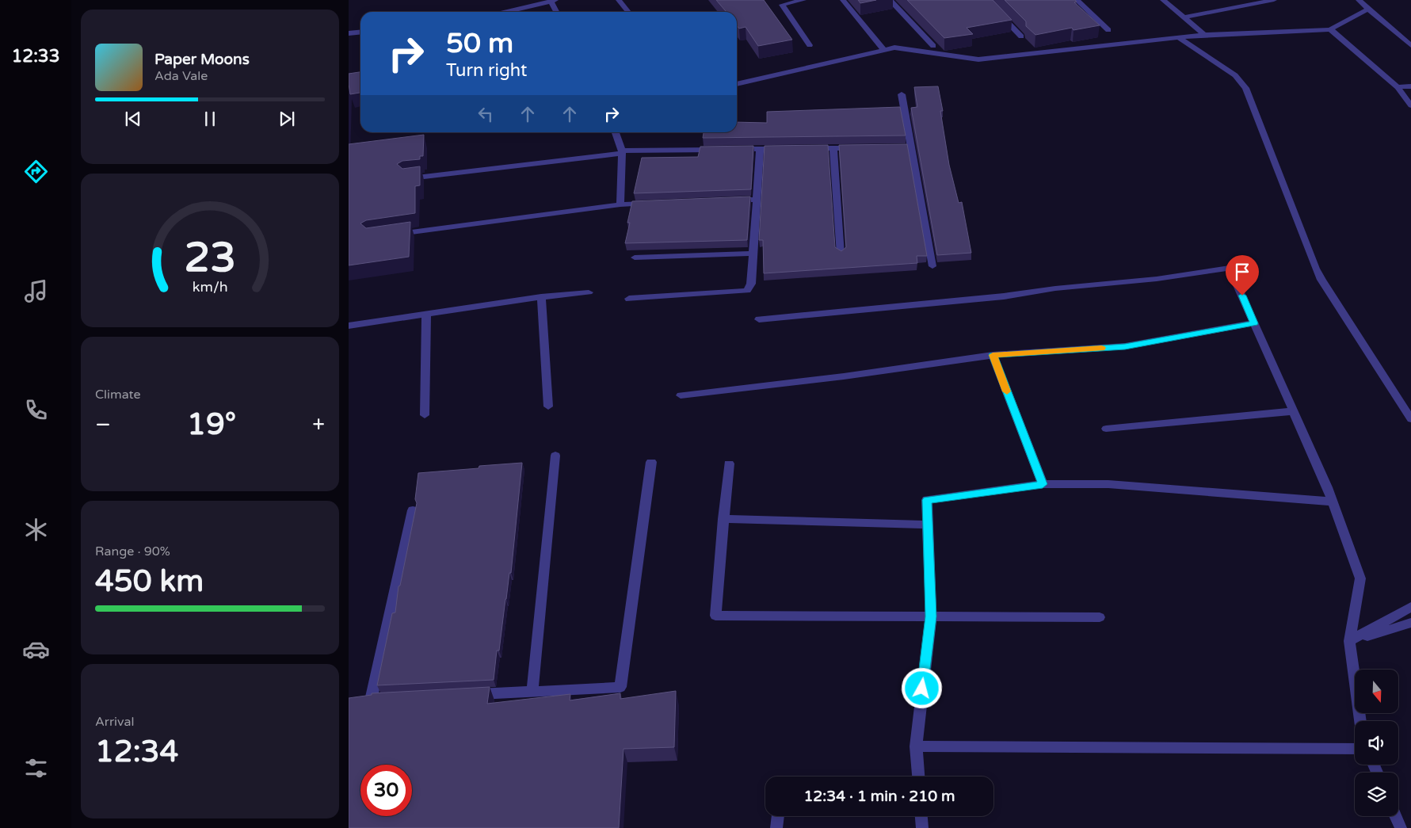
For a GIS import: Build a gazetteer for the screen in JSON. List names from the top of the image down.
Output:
{
  "north": "bottom",
  "page": {
    "tabs": "12:33",
    "turn": ["50 m", "Turn right"],
    "song": ["Paper Moons", "Ada Vale"],
    "tile": [
      "Climate",
      ["Range · 90%", "450 km"],
      ["Arrival", "12:34"]
    ],
    "heat": ["−", "19°", "+"],
    "limit": "30",
    "trip": "12:34 · 1 min · 210 m",
    "gauge": ["23", "km/h"]
  }
}
